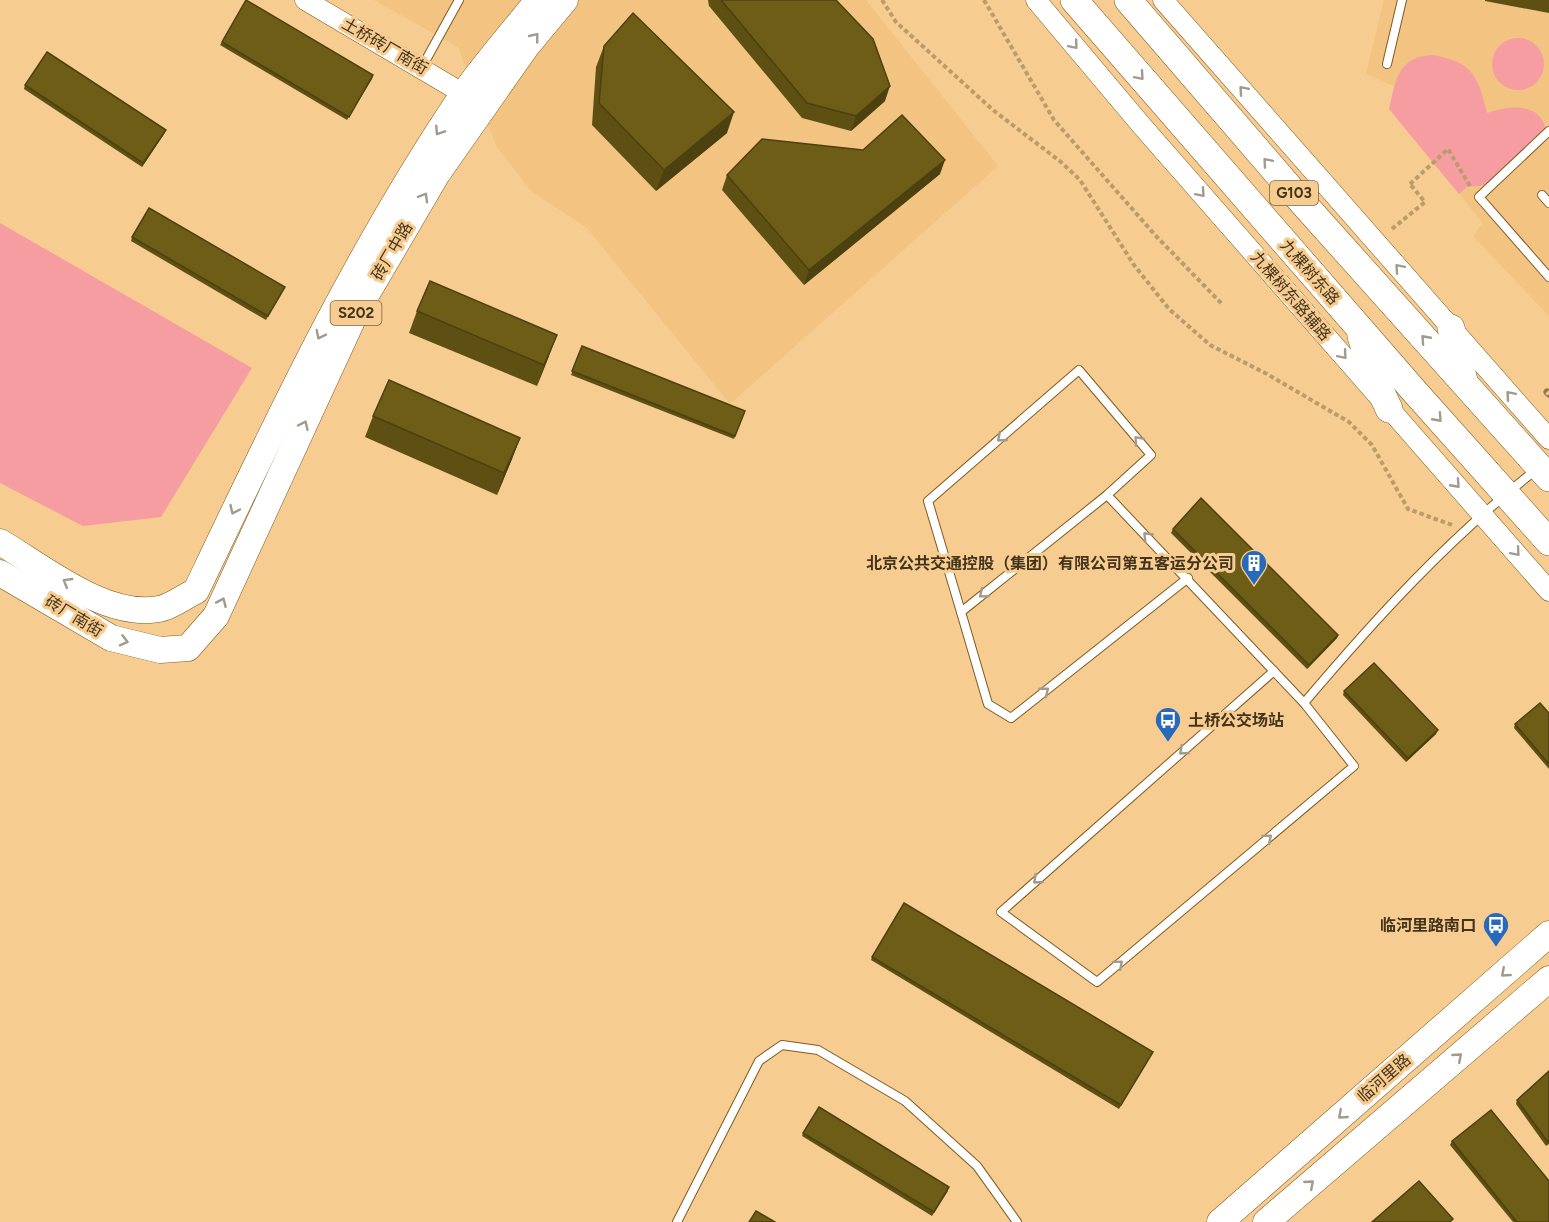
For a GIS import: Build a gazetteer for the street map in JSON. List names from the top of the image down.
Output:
{
  "streets": {
    "highway": ["G103", "九棵树东路"],
    "main road": [
      "砖厂中路",
      "S202",
      "砖厂南街",
      "临河里路"
    ],
    "street": ["土桥砖厂南街", "九棵树东路辅路"]
  },
  "crossings": [
    ["土桥砖厂南街", "砖厂中路"],
    ["砖厂中路", "砖厂南街"]
  ],
  "places": {
    "building": ["北京公共交通控股（集团）有限公司第五客运分公司"],
    "bus stop": ["土桥公交场站", "临河里路南口"]
  }
}
